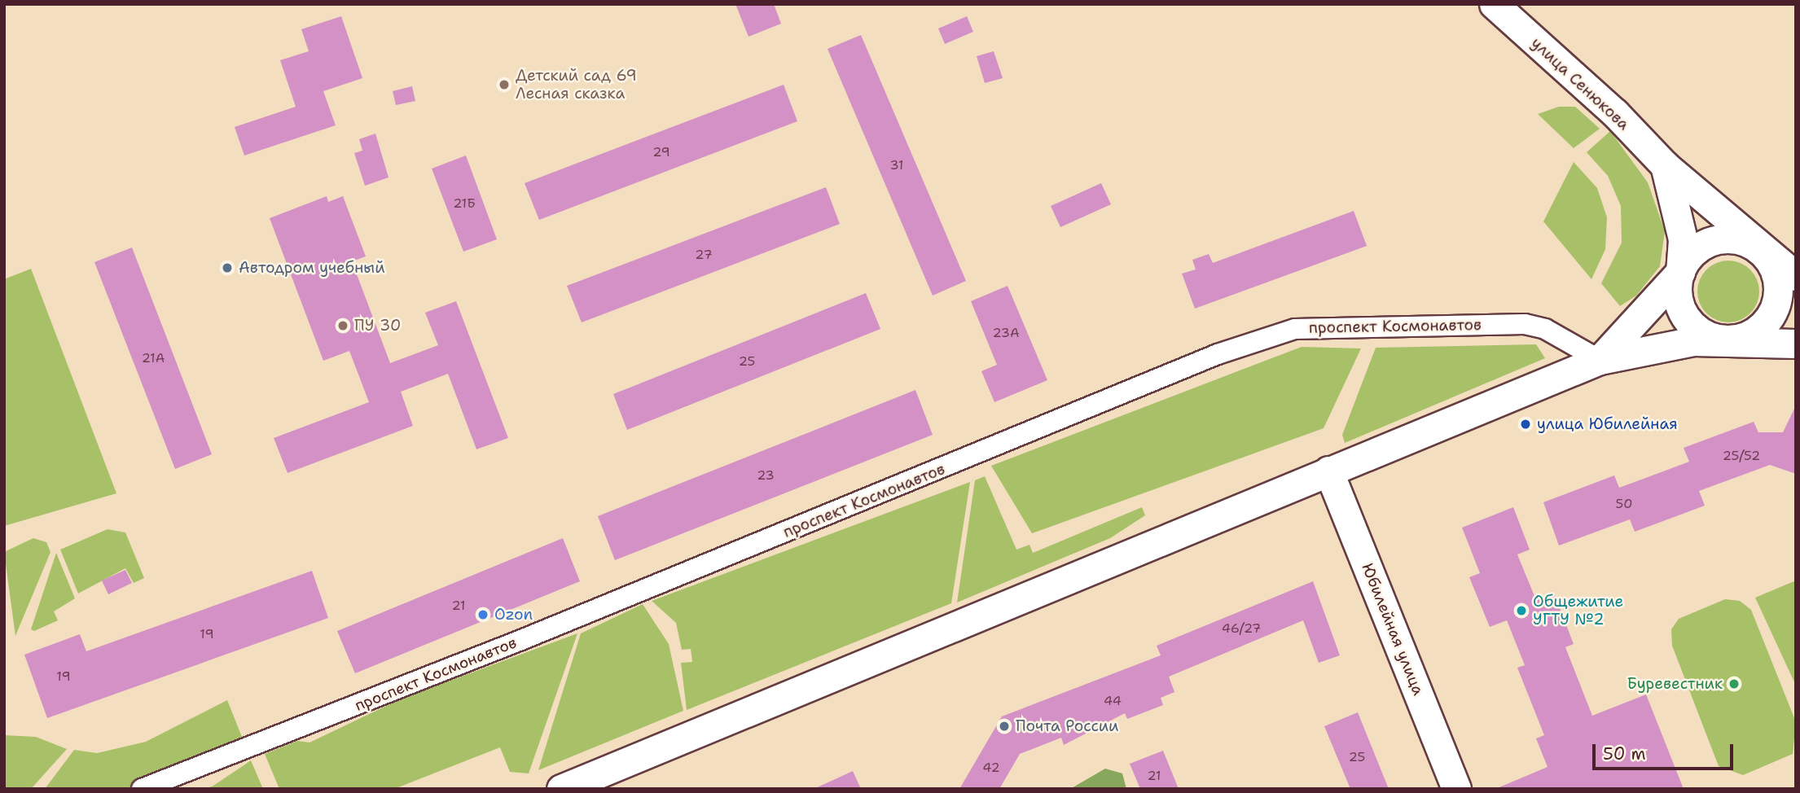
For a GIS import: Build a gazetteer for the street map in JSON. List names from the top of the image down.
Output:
{
  "streets": {
    "main road": ["улица Сенюкова", "Юбилейная улица"],
    "street": ["проспект Космонавтов"]
  },
  "places": [
    "Детский сад 69 Лесная сказка",
    "Автодром учебный",
    "ПУ 30",
    "улица Юбилейная",
    "Общежитие УГТУ №2",
    "Ozon",
    "Буревестник",
    "Почта России"
  ],
  "house_numbers": [
    "29",
    "31",
    "21Б",
    "27",
    "23А",
    "21А",
    "25",
    "25/52",
    "23",
    "50",
    "21",
    "46/27",
    "19",
    "19",
    "44",
    "25",
    "42",
    "21"
  ],
  "scale_bar": "50 m"
}
